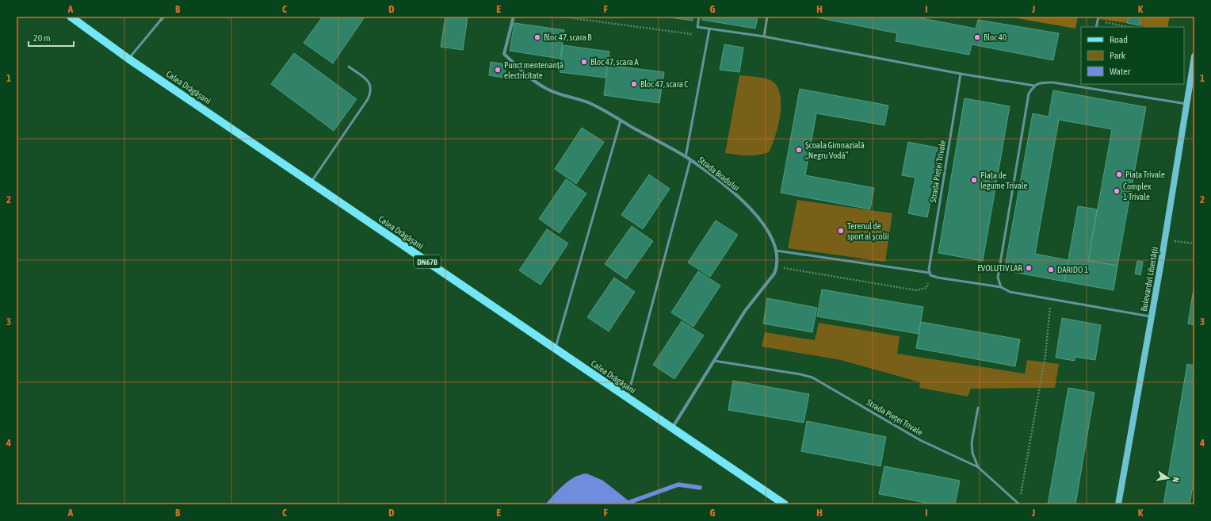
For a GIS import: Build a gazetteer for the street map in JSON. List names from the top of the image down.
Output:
{
  "streets": {
    "main road": ["Calea Drăgășani", "DN67B", "Bulevardul Libertății"],
    "street": ["Strada Bradului"],
    "lane": ["Strada Pieței Trivale"]
  },
  "places": [
    "Bloc 47, scara B",
    "Bloc 40",
    "Bloc 47, scara A",
    "Punct mentenanță electricitate",
    "Bloc 47, scara C",
    "Școala Gimnazială „Negru Vodă”",
    "Piața Trivale",
    "Piața de legume Trivale",
    "Complex 1 Trivale",
    "Terenul de sport al școlii",
    "EVOLUTIV LAR",
    "DARIDO 1"
  ],
  "legend": ["Road", "Park", "Water"],
  "scale_bar": "20 m",
  "north": "right",
  "grid": {
    "columns": [
      "A",
      "B",
      "C",
      "D",
      "E",
      "F",
      "G",
      "H",
      "I",
      "J",
      "K"
    ],
    "rows": [
      "1",
      "2",
      "3",
      "4"
    ]
  }
}
